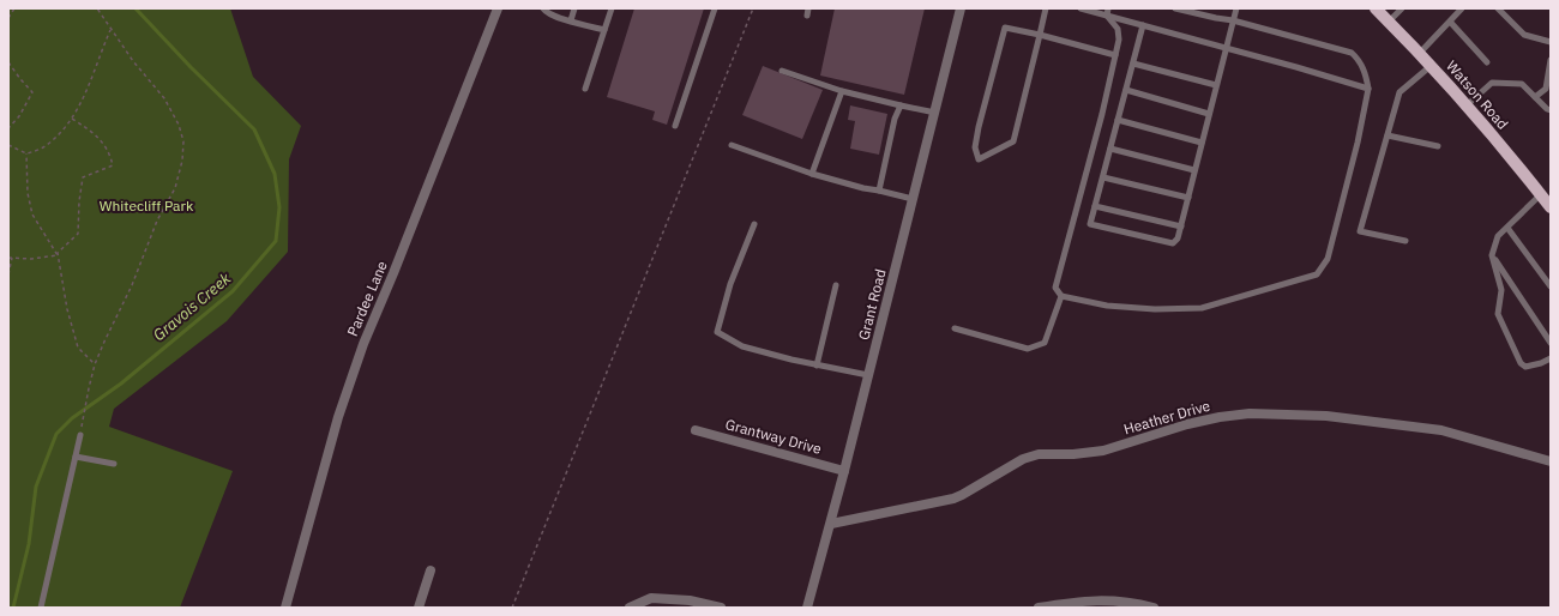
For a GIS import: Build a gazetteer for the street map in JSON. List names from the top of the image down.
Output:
{
  "streets": {
    "main road": ["Watson Road"],
    "street": [
      "Pardee Lane",
      "Grant Road",
      "Heather Drive",
      "Grantway Drive"
    ]
  },
  "crossings": [
    ["Grant Road", "Heather Drive"],
    ["Grant Road", "Grantway Drive"]
  ],
  "water": ["Gravois Creek"],
  "parks": ["Whitecliff Park"]
}
